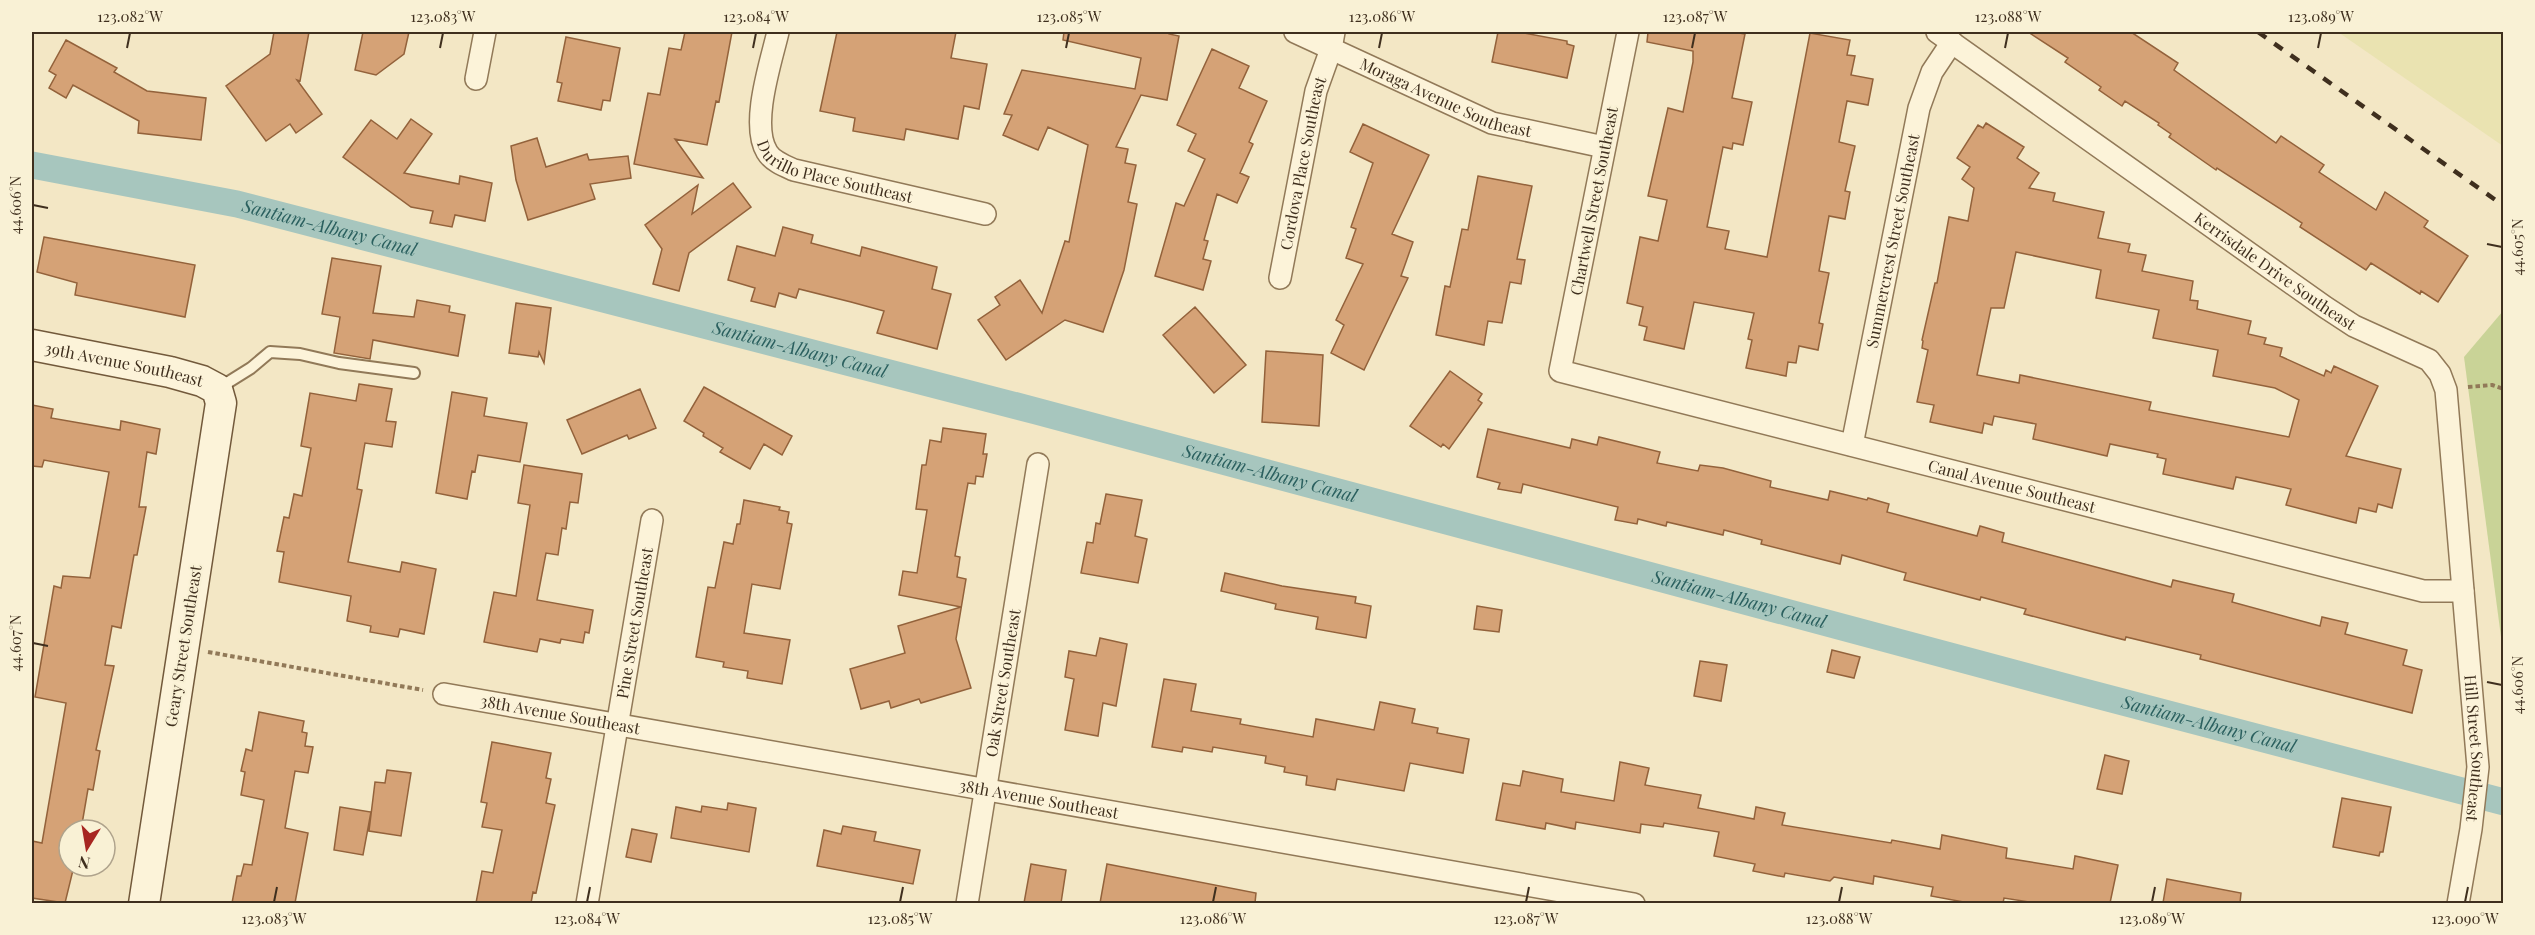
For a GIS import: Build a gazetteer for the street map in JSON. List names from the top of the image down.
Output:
{
  "streets": {
    "street": [
      "Moraga Avenue Southeast",
      "Cordova Place Southeast",
      "Durillo Place Southeast",
      "Chartwell Street Southeast",
      "Summercrest Street Southeast",
      "Kerrisdale Drive Southeast",
      "39th Avenue Southeast",
      "Canal Avenue Southeast",
      "Pine Street Southeast",
      "Geary Street Southeast",
      "Oak Street Southeast",
      "38th Avenue Southeast",
      "Hill Street Southeast"
    ]
  },
  "crossings": [
    ["Moraga Avenue Southeast", "Cordova Place Southeast"],
    ["Moraga Avenue Southeast", "Chartwell Street Southeast"],
    ["Chartwell Street Southeast", "Canal Avenue Southeast"],
    ["Summercrest Street Southeast", "Kerrisdale Drive Southeast"],
    ["Summercrest Street Southeast", "Canal Avenue Southeast"],
    ["Kerrisdale Drive Southeast", "Canal Avenue Southeast"],
    ["Kerrisdale Drive Southeast", "Hill Street Southeast"],
    ["39th Avenue Southeast", "Geary Street Southeast"],
    ["Canal Avenue Southeast", "Hill Street Southeast"],
    ["Pine Street Southeast", "38th Avenue Southeast"],
    ["Oak Street Southeast", "38th Avenue Southeast"]
  ],
  "water": ["Santiam-Albany Canal"],
  "north": "bottom",
  "coordinates": [
    "123.082°W",
    "123.083°W",
    "123.084°W",
    "123.085°W",
    "123.086°W",
    "123.087°W",
    "123.088°W",
    "123.089°W",
    "44.606°N",
    "44.605°N",
    "44.607°N",
    "123.090°W"
  ]
}
